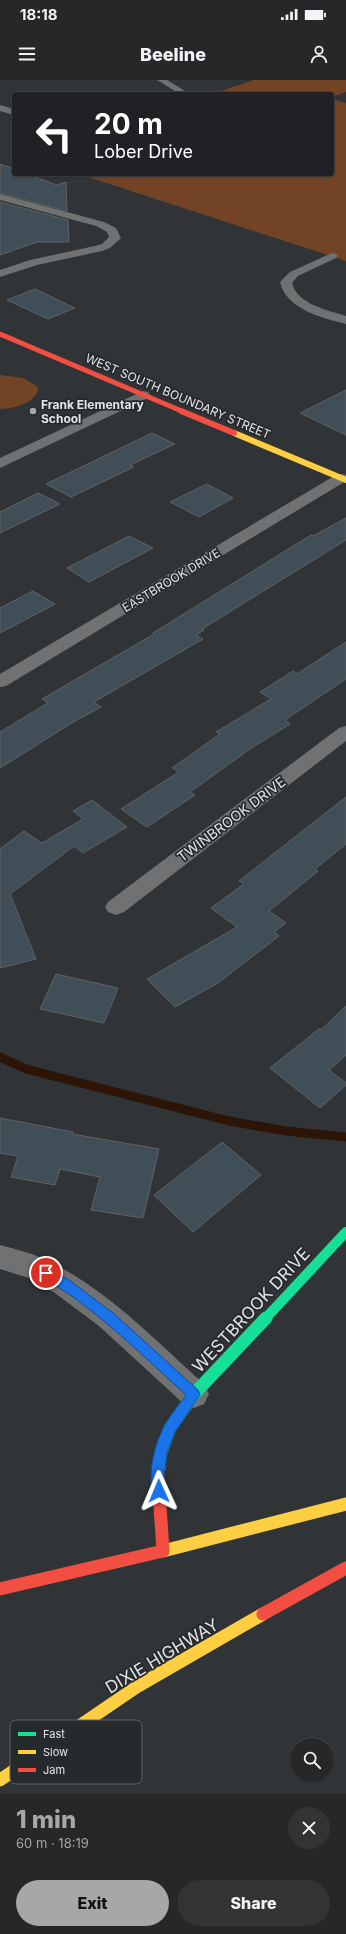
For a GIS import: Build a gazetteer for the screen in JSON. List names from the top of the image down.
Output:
{
  "streets": {
    "street": [
      "WEST SOUTH BOUNDARY STREET",
      "EASTBROOK DRIVE",
      "TWINBROOK DRIVE",
      "WESTBROOK DRIVE",
      "DIXIE HIGHWAY"
    ]
  },
  "crossings": [
    ["WEST SOUTH BOUNDARY STREET", "EASTBROOK DRIVE"]
  ],
  "places": ["Frank Elementary School"],
  "legend": ["Fast", "Slow", "Jam"],
  "page": {
    "status": "18:18",
    "header": "Beeline",
    "turn": ["20 m", "Lober Drive"],
    "heading": ["1 min", "60 m · 18:19"],
    "buttons": ["Exit", "Share"]
  }
}
